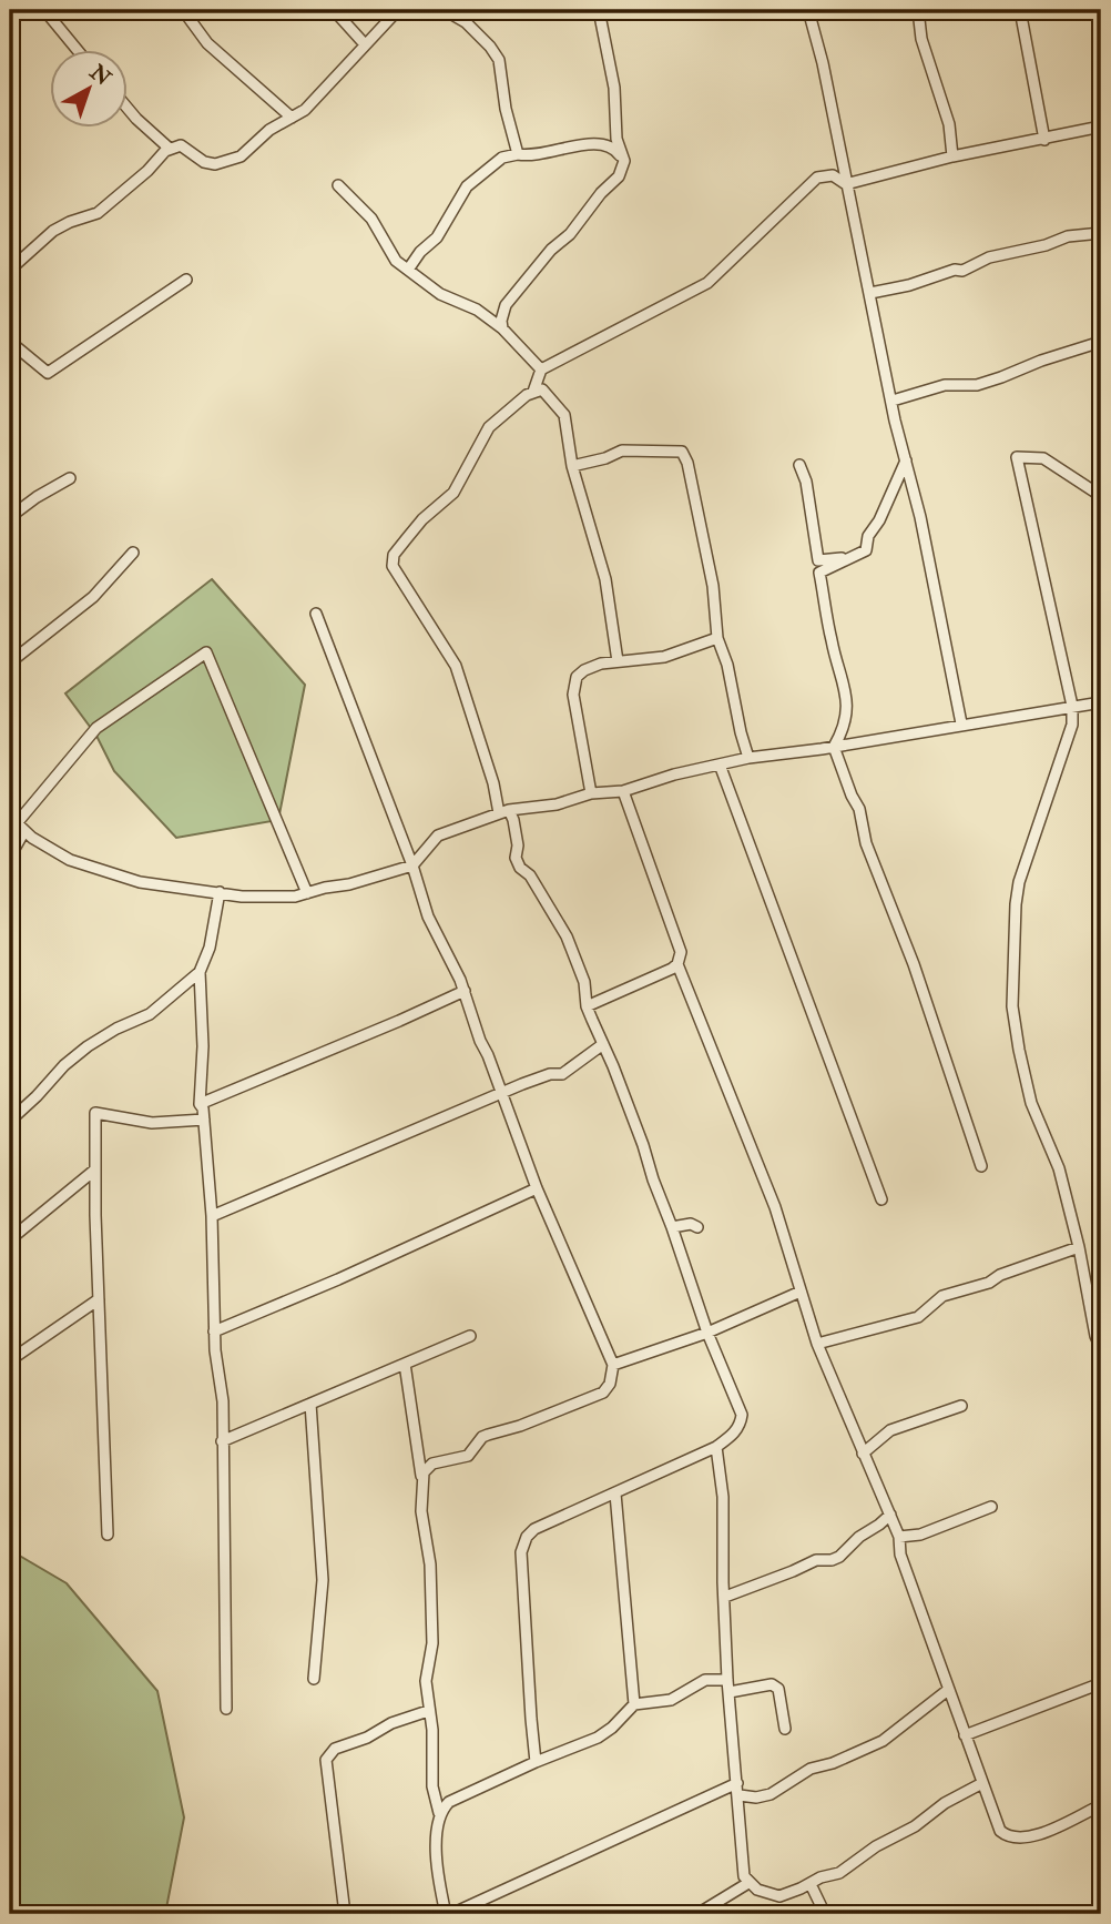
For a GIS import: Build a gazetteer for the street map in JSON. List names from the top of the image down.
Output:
{
  "north": "top right"
}
